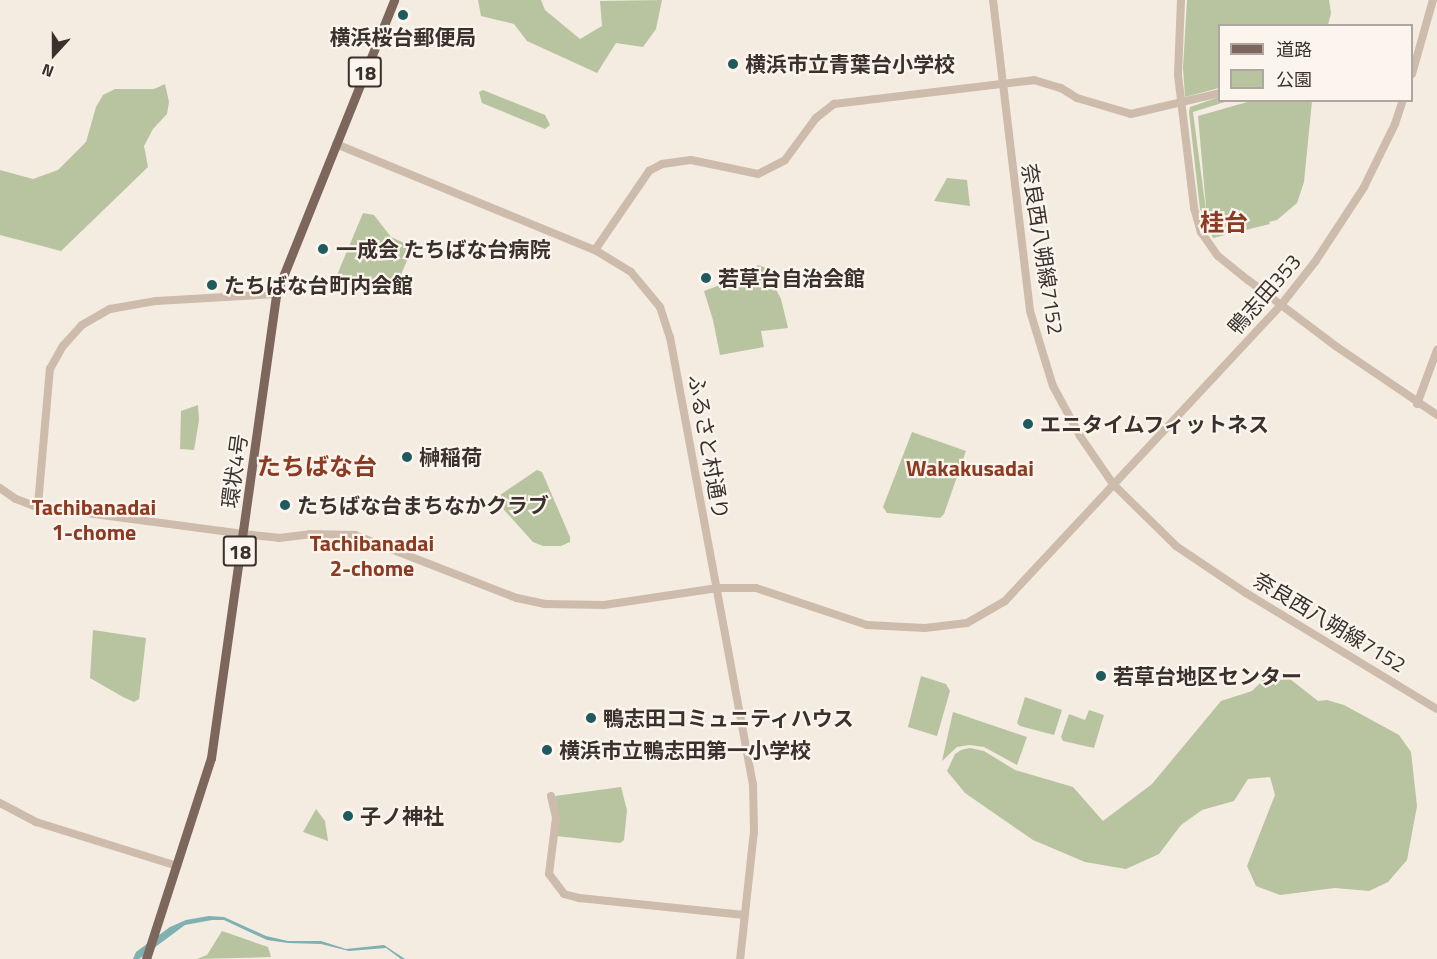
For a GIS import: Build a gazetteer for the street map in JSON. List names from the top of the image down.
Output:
{
  "streets": {
    "main road": ["18", "環状4号"],
    "street": ["奈良西八朔線7152", "鴨志田353", "ふるさと村通り"]
  },
  "crossings": [
    ["奈良西八朔線7152", "鴨志田353"],
    ["鴨志田353", "ふるさと村通り"],
    ["鴨志田353", "環状4号"],
    ["ふるさと村通り", "環状4号"]
  ],
  "districts": [
    "桂台",
    "たちばな台",
    "Wakakusadai",
    "Tachibanadai 1-chome",
    "Tachibanadai 2-chome"
  ],
  "places": [
    "横浜桜台郵便局",
    "横浜市立青葉台小学校",
    "一成会 たちばな台病院",
    "若草台自治会館",
    "たちばな台町内会館",
    "エニタイムフィットネス",
    "榊稲荷",
    "たちばな台まちなかクラブ",
    "若草台地区センター",
    "鴨志田コミュニティハウス",
    "横浜市立鴨志田第一小学校",
    "子ノ神社"
  ],
  "legend": ["道路", "公園"],
  "north": "bottom"
}
